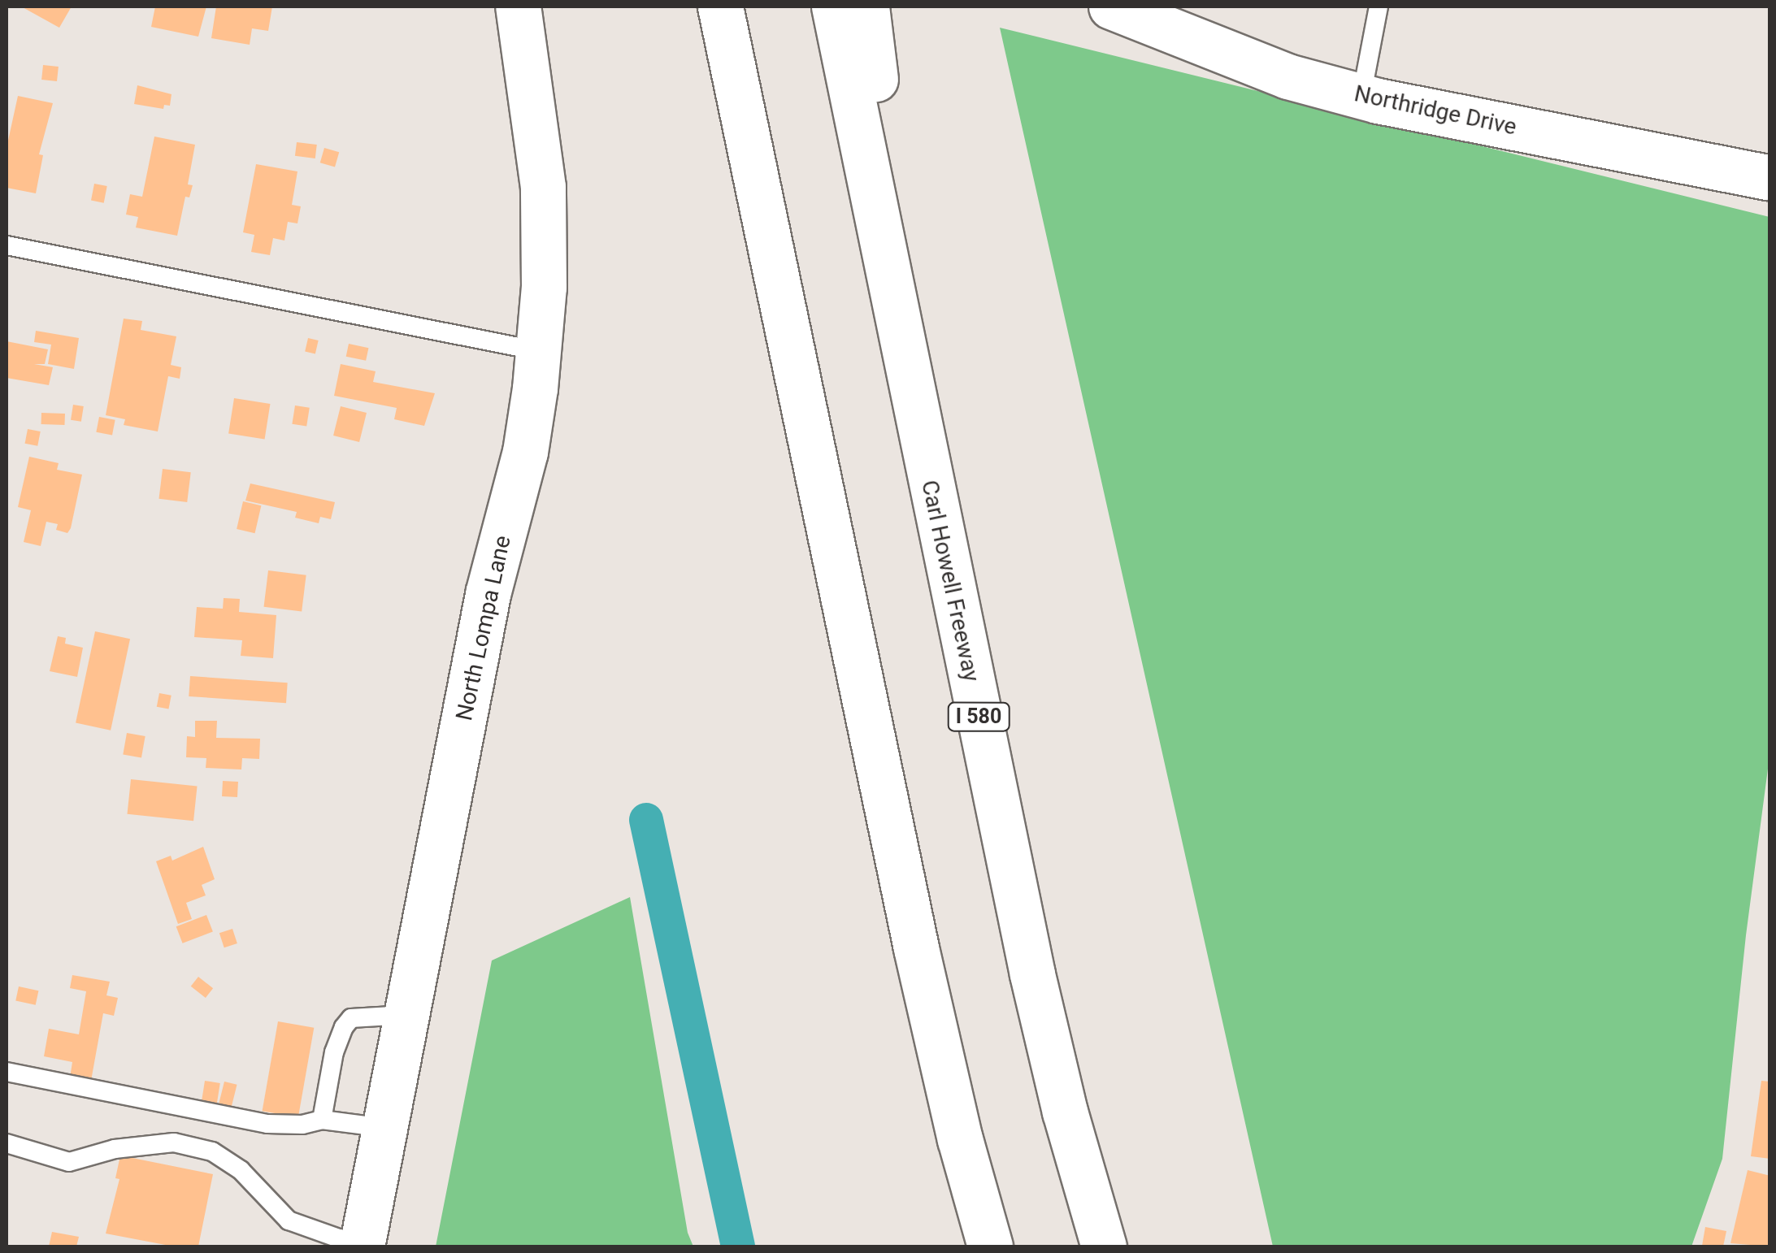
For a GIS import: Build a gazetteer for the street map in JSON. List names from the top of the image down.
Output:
{
  "streets": {
    "main road": [
      "Northridge Drive",
      "Carl Howell Freeway",
      "North Lompa Lane",
      "I 580"
    ]
  }
}
